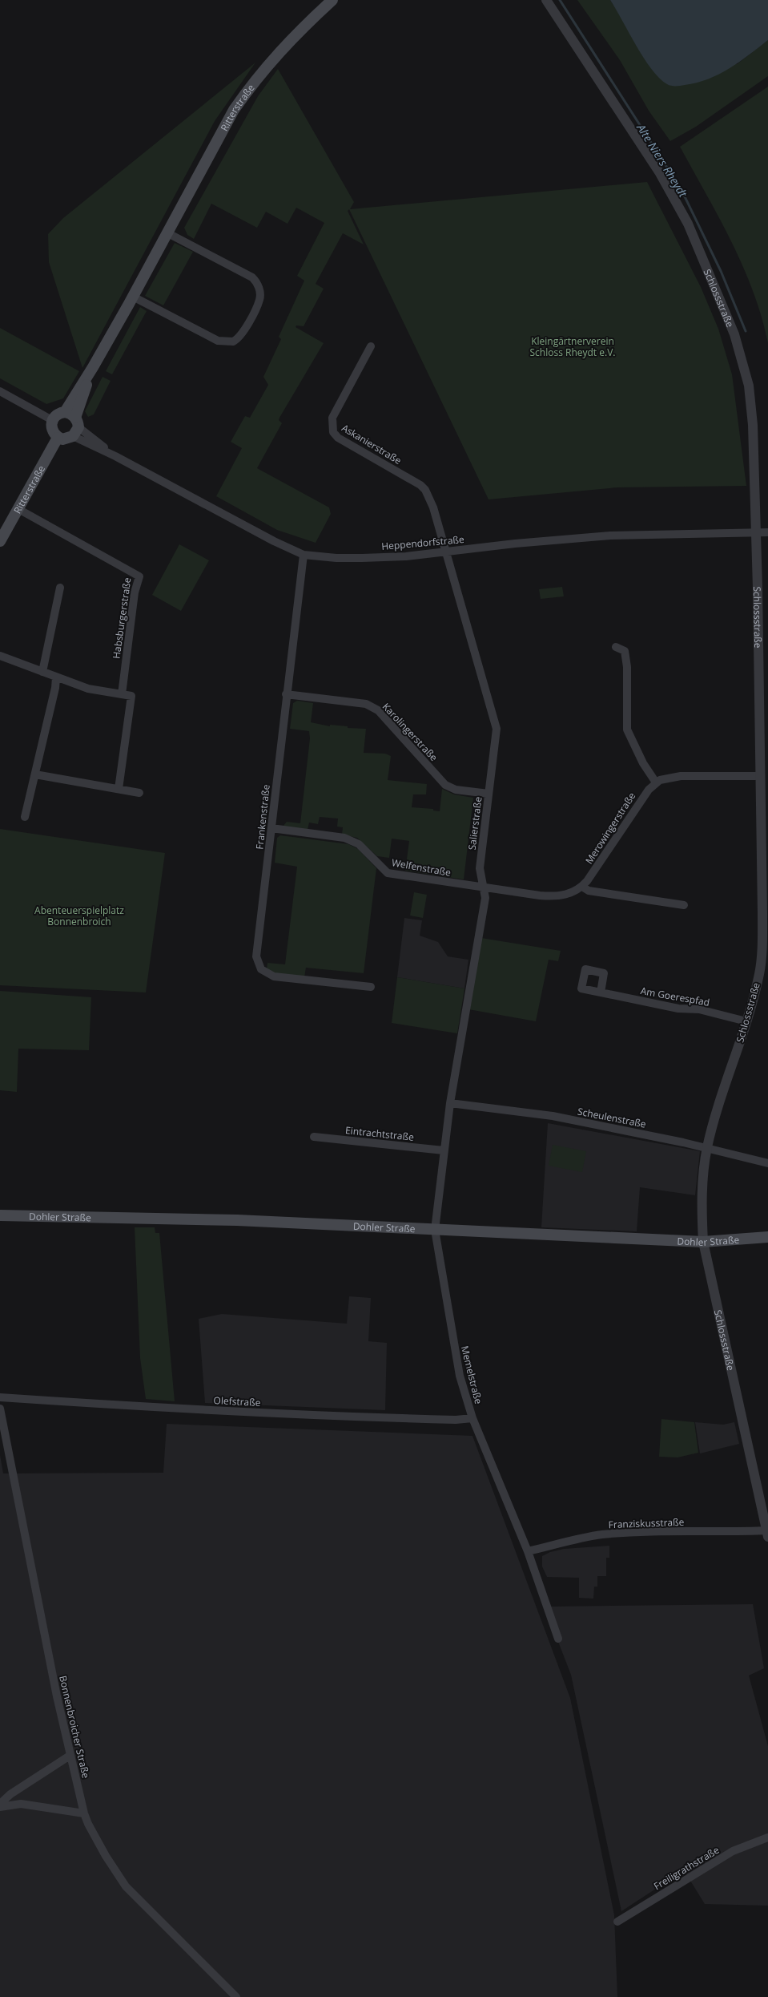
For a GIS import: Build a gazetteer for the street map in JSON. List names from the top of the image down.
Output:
{
  "streets": {
    "main road": ["Ritterstraße", "Dohler Straße"],
    "street": [
      "Schlossstraße",
      "Askanierstraße",
      "Heppendorfstraße",
      "Habsburgerstraße",
      "Karolingerstraße",
      "Frankenstraße",
      "Salierstraße",
      "Merowingerstraße",
      "Welfenstraße",
      "Am Goerespfad",
      "Scheulenstraße",
      "Eintrachtstraße",
      "Memelstraße",
      "Olefstraße",
      "Franziskusstraße",
      "Bonnenbroicher Straße",
      "Freiligrathstraße"
    ]
  },
  "crossings": [
    ["Ritterstraße", "Heppendorfstraße"],
    ["Ritterstraße", "Habsburgerstraße"],
    ["Schlossstraße", "Heppendorfstraße"],
    ["Schlossstraße", "Am Goerespfad"],
    ["Schlossstraße", "Scheulenstraße"],
    ["Schlossstraße", "Dohler Straße"],
    ["Schlossstraße", "Franziskusstraße"],
    ["Askanierstraße", "Heppendorfstraße"],
    ["Askanierstraße", "Salierstraße"],
    ["Heppendorfstraße", "Frankenstraße"],
    ["Heppendorfstraße", "Salierstraße"],
    ["Karolingerstraße", "Frankenstraße"],
    ["Karolingerstraße", "Salierstraße"],
    ["Frankenstraße", "Welfenstraße"],
    ["Salierstraße", "Welfenstraße"],
    ["Salierstraße", "Scheulenstraße"],
    ["Salierstraße", "Memelstraße"],
    ["Scheulenstraße", "Memelstraße"],
    ["Eintrachtstraße", "Memelstraße"],
    ["Dohler Straße", "Memelstraße"],
    ["Memelstraße", "Olefstraße"],
    ["Memelstraße", "Franziskusstraße"]
  ],
  "water": ["Alte Niers Rheydt"],
  "parks": ["Kleingärtnerverein Schloss Rheydt e.V.", "Abenteuerspielplatz Bonnenbroich"]
}
